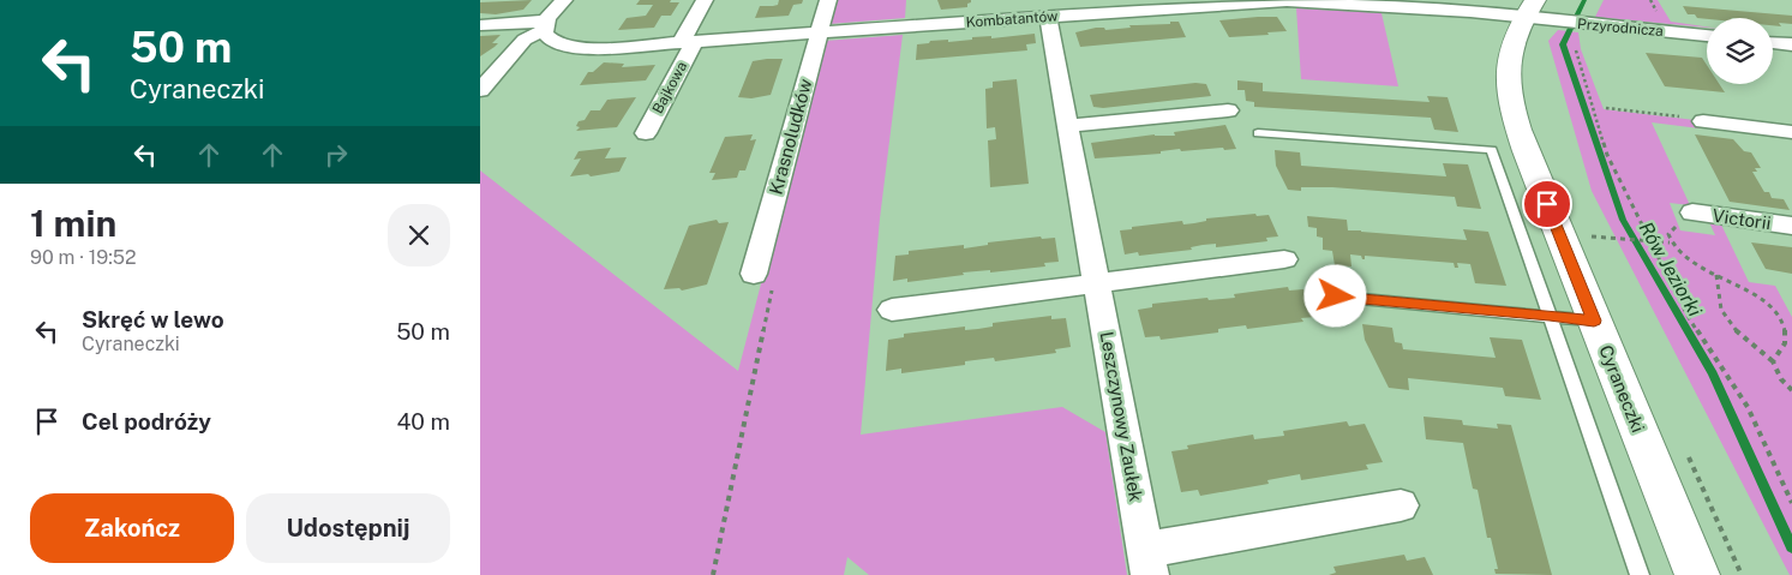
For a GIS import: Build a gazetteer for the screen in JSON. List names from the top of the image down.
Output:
{
  "streets": {
    "street": [
      "Kombatantów",
      "Przyrodnicza",
      "Bajkowa",
      "Krasnoludków",
      "Victorii",
      "Cyraneczki",
      "Leszczynowy Zaułek"
    ]
  },
  "crossings": [
    ["Kombatantów", "Przyrodnicza"],
    ["Kombatantów", "Bajkowa"],
    ["Kombatantów", "Krasnoludków"],
    ["Kombatantów", "Cyraneczki"],
    ["Kombatantów", "Leszczynowy Zaułek"],
    ["Przyrodnicza", "Cyraneczki"]
  ],
  "water": ["Rów Jeziorki"],
  "page": {
    "turn": ["50 m", "Cyraneczki"],
    "heading": ["1 min", "90 m · 19:52"],
    "list": [
      {
        "name": "Skręć w lewo",
        "note": "Cyraneczki",
        "value": "50 m"
      },
      {
        "name": "Cel podróży",
        "value": "40 m"
      }
    ],
    "buttons": ["Zakończ", "Udostępnij"]
  }
}
